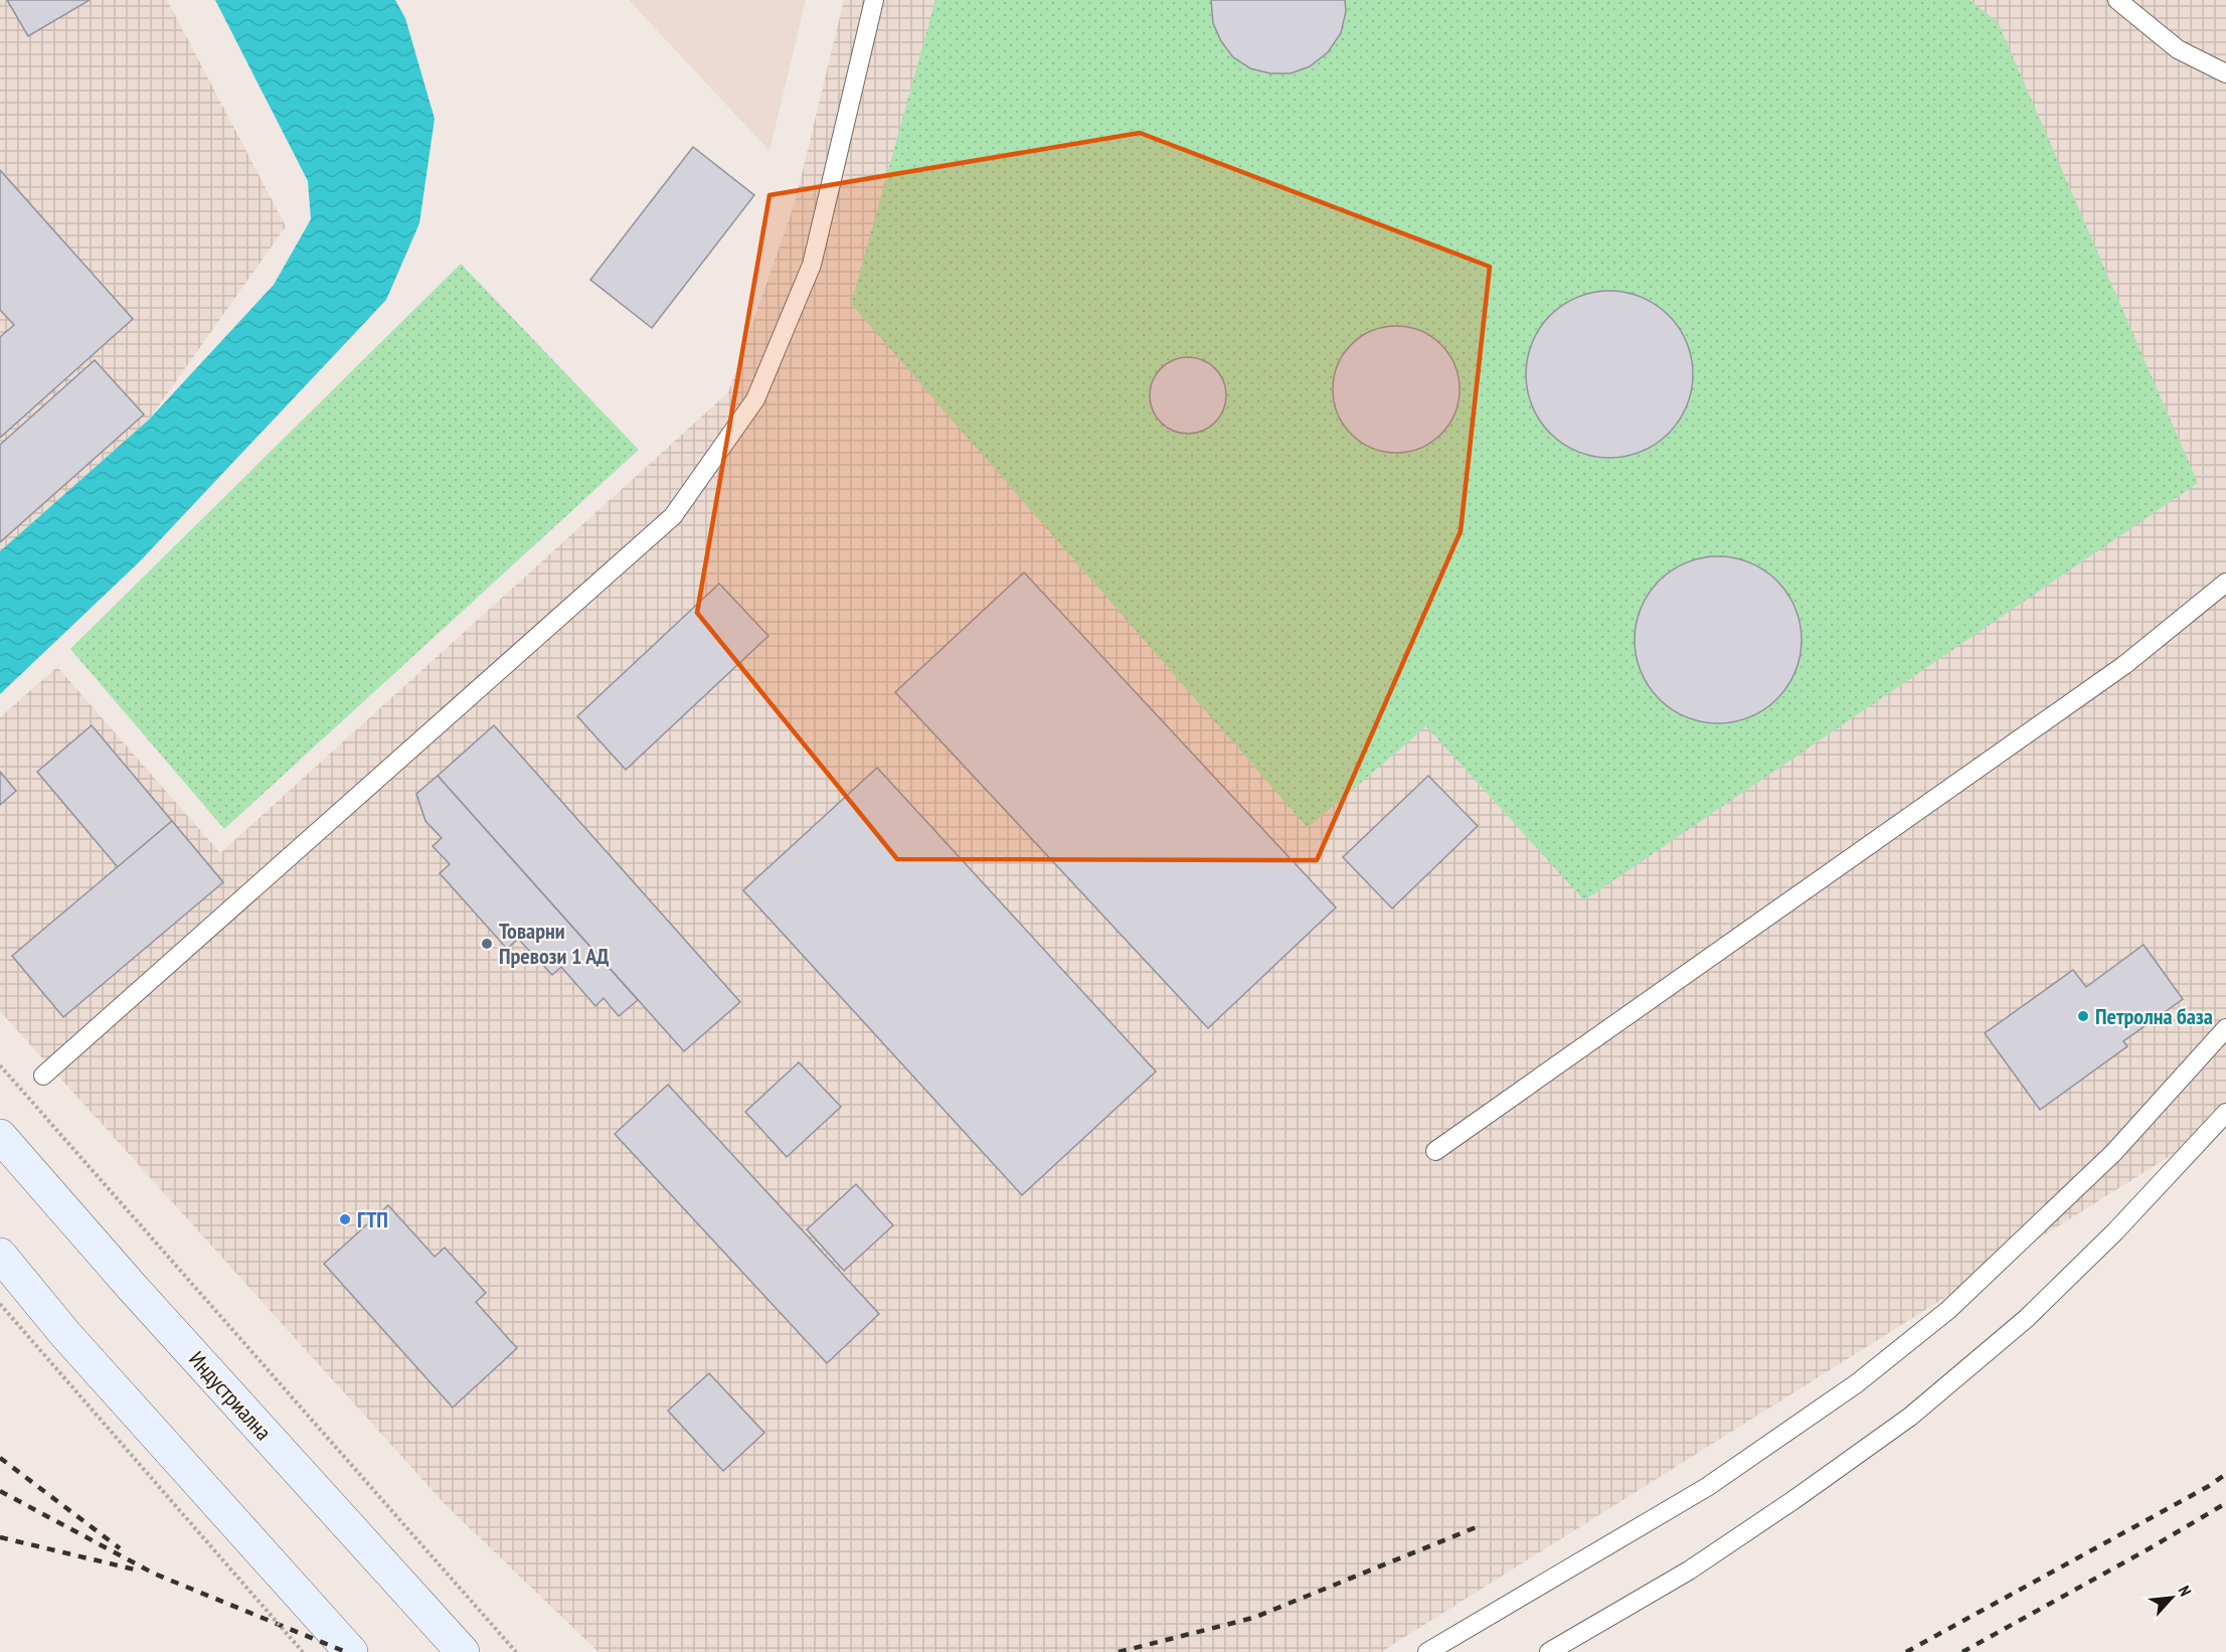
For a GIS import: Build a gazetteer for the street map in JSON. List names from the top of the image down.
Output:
{
  "streets": {
    "main road": ["Индустриална"]
  },
  "places": ["Товарни Превози 1 АД", "Петролна база", "ГТП"],
  "north": "top right"
}
